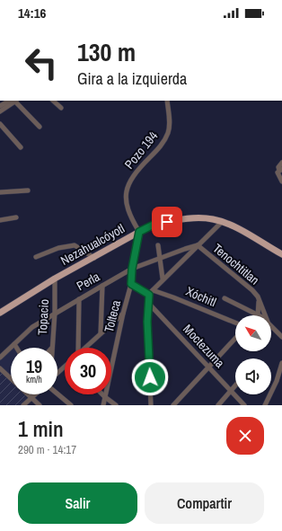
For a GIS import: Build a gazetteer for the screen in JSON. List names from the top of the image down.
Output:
{
  "streets": {
    "main road": ["Nezahualcóyotl"],
    "street": [
      "Pozo 194",
      "Tenochtitlan",
      "Perla",
      "Xóchitl",
      "Tolteca",
      "Topacio",
      "Moctezuma"
    ]
  },
  "crossings": [
    ["Pozo 194", "Nezahualcóyotl"],
    ["Pozo 194", "Tolteca"],
    ["Nezahualcóyotl", "Tolteca"],
    ["Nezahualcóyotl", "Topacio"],
    ["Tenochtitlan", "Perla"],
    ["Perla", "Tolteca"],
    ["Perla", "Topacio"]
  ],
  "north": "top left",
  "page": {
    "status": "14:16",
    "turn": ["130 m", "Gira a la izquierda"],
    "speed": "19 km/h",
    "limit": "30",
    "heading": ["1 min", "290 m · 14:17"],
    "buttons": ["Salir", "Compartir"]
  }
}
